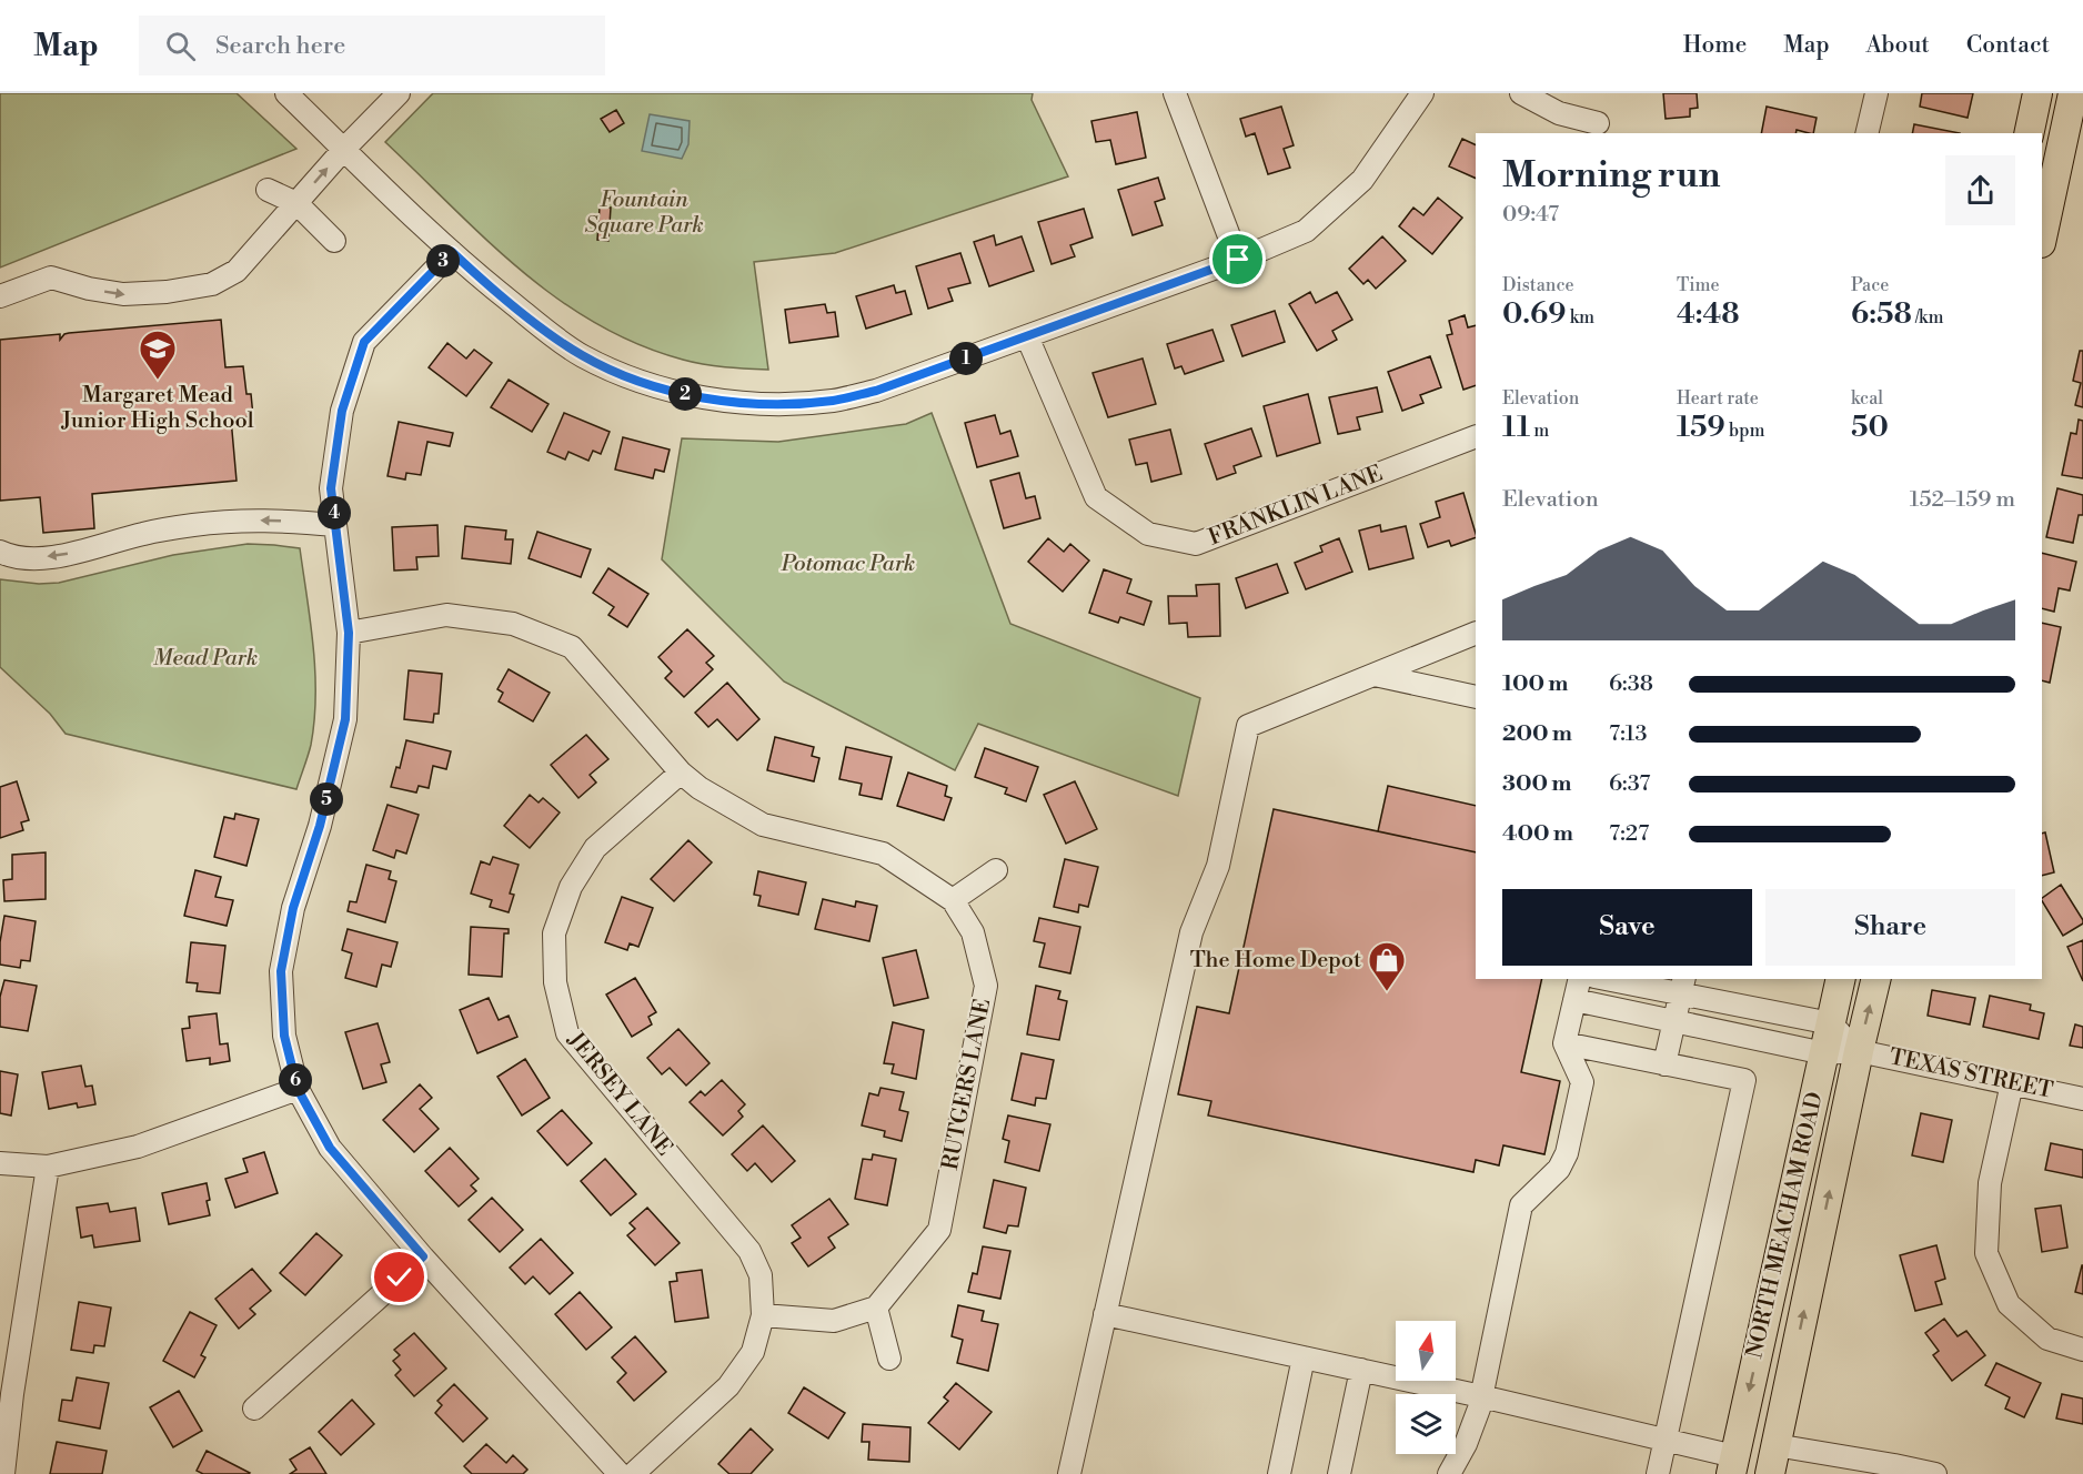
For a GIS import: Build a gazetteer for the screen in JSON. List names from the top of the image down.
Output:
{
  "streets": {
    "main road": ["NORTH MEACHAM ROAD"],
    "street": [
      "FRANKLIN LANE",
      "TEXAS STREET",
      "RUTGERS LANE",
      "JERSEY LANE"
    ]
  },
  "crossings": [
    ["TEXAS STREET", "NORTH MEACHAM ROAD"],
    ["RUTGERS LANE", "JERSEY LANE"]
  ],
  "parks": ["Fountain Square Park", "Potomac Park", "Mead Park"],
  "places": {
    "school or university": ["Margaret Mead Junior High School"],
    "shop": ["The Home Depot"]
  },
  "north": "top",
  "page": {
    "header": "Map",
    "search": "Search here",
    "nav": [
      "Home",
      "Map",
      "About",
      "Contact"
    ],
    "heading": ["Morning run", "09:47"],
    "pins": [
      "3",
      "1",
      "2",
      "4",
      "5",
      "6"
    ],
    "stats": [
      ["Distance", "0.69 km"],
      ["Time", "4:48"],
      ["Pace", "6:58 /km"],
      ["Elevation", "11 m"],
      ["Heart rate", "159 bpm"],
      ["kcal", "50"]
    ],
    "chart": ["Elevation", "152–159 m"],
    "list": [
      {
        "name": "100 m",
        "note": "6:38"
      },
      {
        "name": "200 m",
        "note": "7:13"
      },
      {
        "name": "300 m",
        "note": "6:37"
      },
      {
        "name": "400 m",
        "note": "7:27"
      }
    ],
    "buttons": ["Save", "Share"]
  }
}
